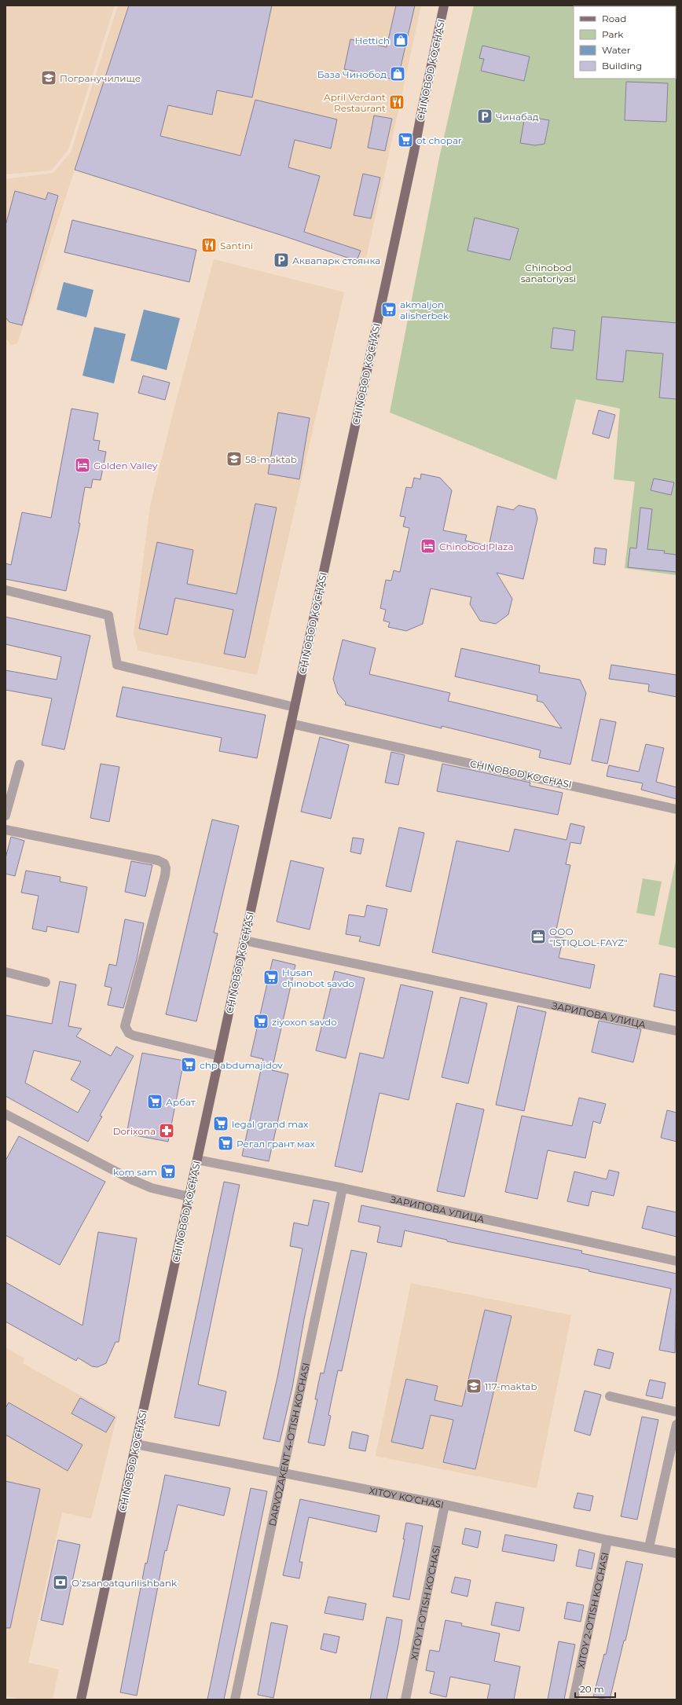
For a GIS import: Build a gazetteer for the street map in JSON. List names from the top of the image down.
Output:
{
  "streets": {
    "main road": ["CHINOBOD KO'CHASI"],
    "street": [
      "ЗАРИПОВА УЛИЦА",
      "DARVOZAKENT 4-O'TISH KO'CHASI",
      "XITOY KO'CHASI",
      "XITOY 1-O'TISH KO'CHASI",
      "XITOY 2-O'TISH KO'CHASI"
    ]
  },
  "crossings": [
    ["CHINOBOD KO'CHASI", "ЗАРИПОВА УЛИЦА"],
    ["CHINOBOD KO'CHASI", "XITOY KO'CHASI"],
    ["ЗАРИПОВА УЛИЦА", "DARVOZAKENT 4-O'TISH KO'CHASI"],
    ["DARVOZAKENT 4-O'TISH KO'CHASI", "XITOY KO'CHASI"],
    ["XITOY KO'CHASI", "XITOY 1-O'TISH KO'CHASI"],
    ["XITOY KO'CHASI", "XITOY 2-O'TISH KO'CHASI"]
  ],
  "parks": ["Chinobod sanatoriyasi"],
  "places": {
    "shop": ["Hettich", "База Чинобод"],
    "school or university": ["Погранучилище", "58-maktab", "117-maktab"],
    "restaurant": ["April Verdant Restaurant", "Santini"],
    "parking": ["Чинабад", "Аквапарк стоянка"],
    "supermarket": [
      "ot chopar",
      "akmaljon alisherbek",
      "Husan chinobot savdo",
      "ziyoxon savdo",
      "chp abdumajidov",
      "Арбат",
      "legal grand max",
      "Регал грант мах",
      "kom sam"
    ],
    "hotel": ["Golden Valley", "Chinobod Plaza"],
    "office": ["ООО \"ISTIQLOL-FAYZ\""],
    "pharmacy": ["Dorixona"],
    "bank": ["Oʻzsanoatqurilishbank"]
  },
  "legend": [
    "Road",
    "Park",
    "Water",
    "Building"
  ],
  "scale_bar": "20 m"
}
